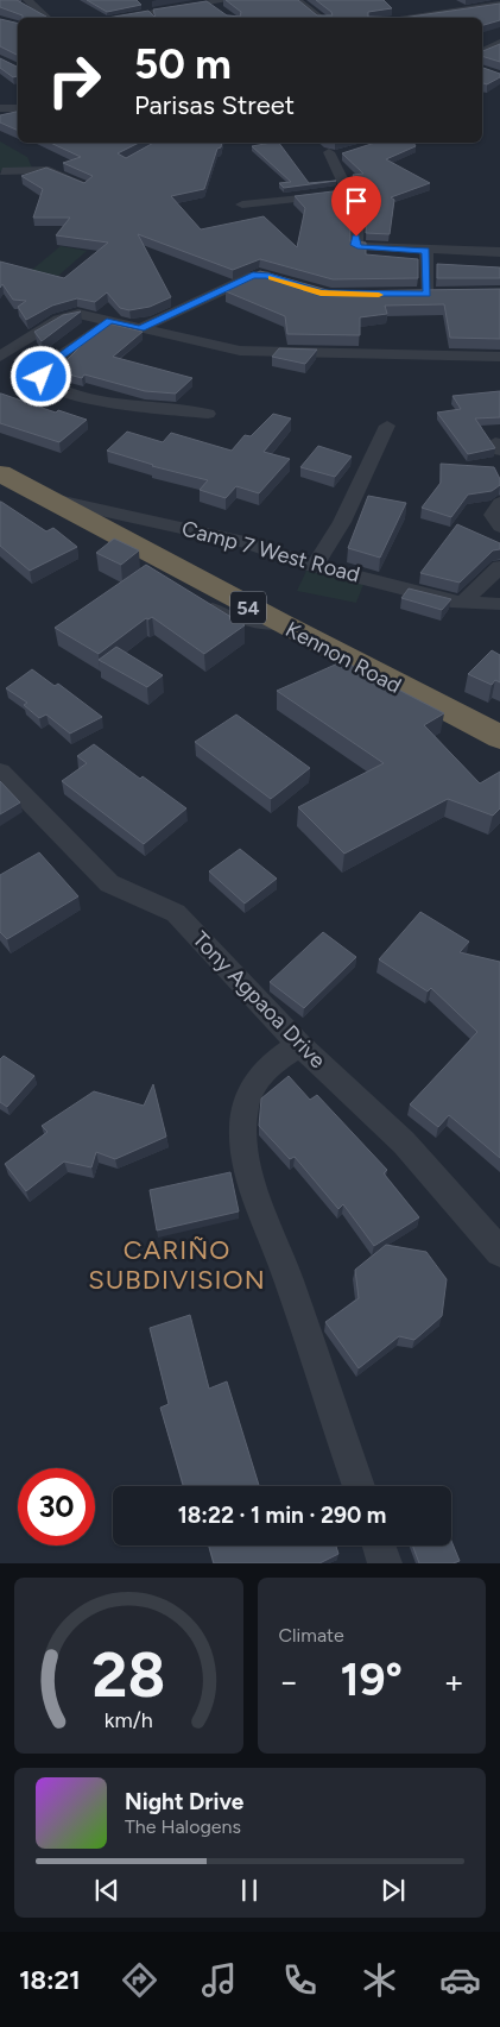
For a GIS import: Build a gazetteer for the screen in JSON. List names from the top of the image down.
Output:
{
  "streets": {
    "highway": ["54", "Kennon Road"],
    "street": ["Camp 7 West Road", "Tony Agpaoa Drive"]
  },
  "crossings": [
    ["Camp 7 West Road", "Kennon Road"]
  ],
  "districts": ["CARIÑO SUBDIVISION"],
  "page": {
    "turn": ["50 m", "Parisas Street"],
    "limit": "30",
    "trip": "18:22 · 1 min · 290 m",
    "tile": "Climate",
    "heat": ["−", "19°", "+"],
    "song": ["Night Drive", "The Halogens"],
    "tabs": "18:21",
    "gauge": ["28", "km/h"]
  }
}
